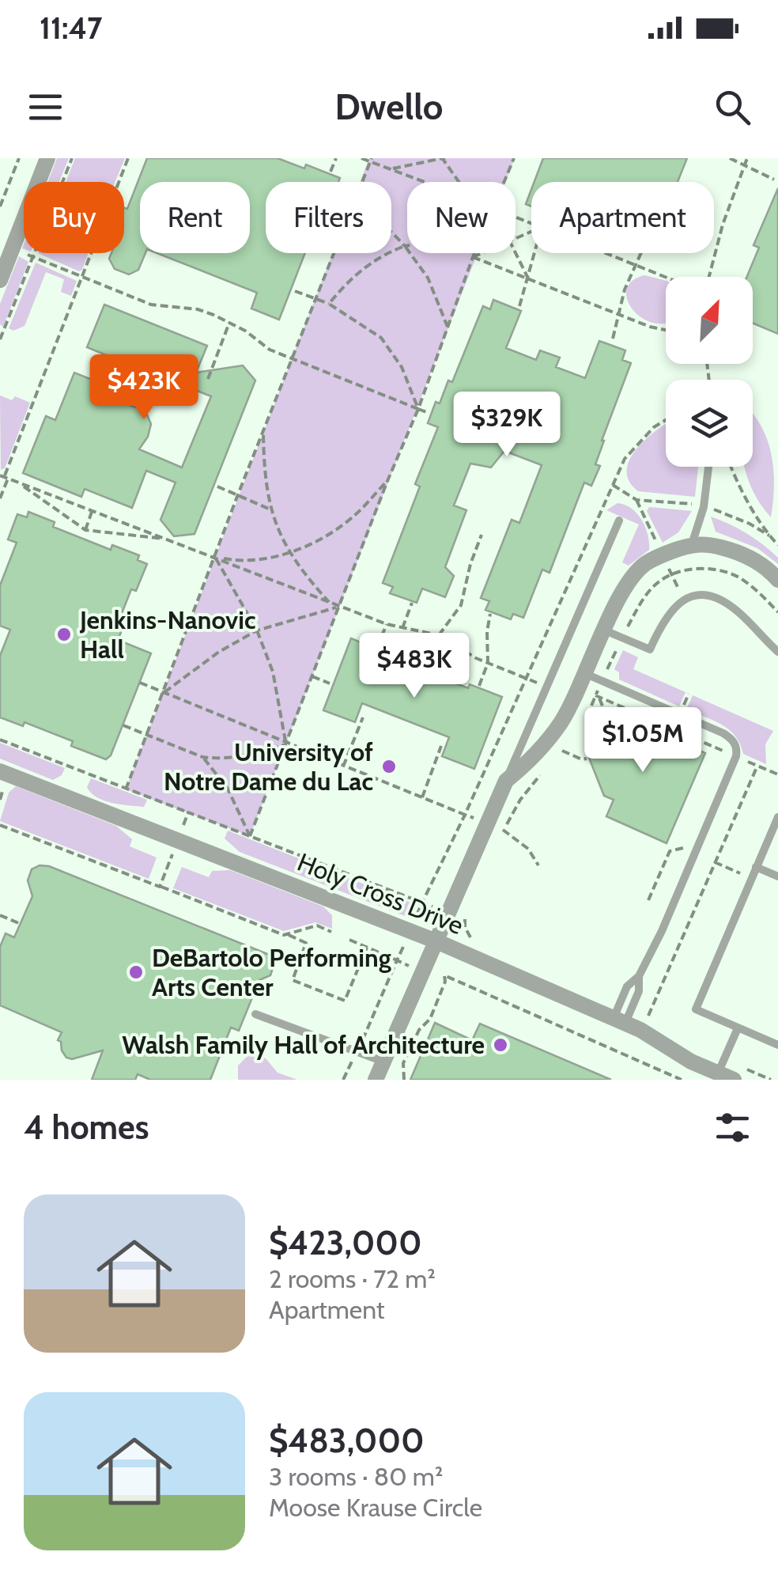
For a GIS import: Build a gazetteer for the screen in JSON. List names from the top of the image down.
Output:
{
  "streets": {
    "street": ["Holy Cross Drive"]
  },
  "places": [
    "Jenkins-Nanovic Hall",
    "University of Notre Dame du Lac",
    "DeBartolo Performing Arts Center",
    "Walsh Family Hall of Architecture"
  ],
  "north": "top right",
  "page": {
    "status": "11:47",
    "header": "Dwello",
    "chip": [
      "Buy",
      "Rent",
      "Filters",
      "New",
      "Apartment"
    ],
    "price": [
      "$423K",
      "$329K",
      "$483K",
      "$1.05M"
    ],
    "heading": "4 homes",
    "list": [
      {
        "name": "$423,000",
        "note": "2 rooms · 72 m² · Apartment"
      },
      {
        "name": "$483,000",
        "note": "3 rooms · 80 m² · Moose Krause Circle"
      }
    ]
  }
}
